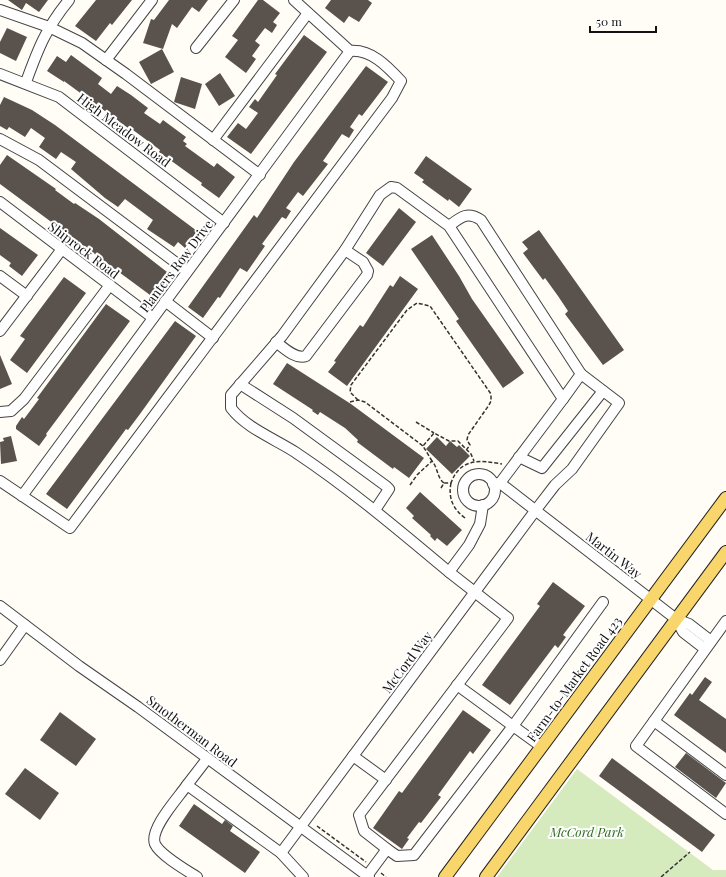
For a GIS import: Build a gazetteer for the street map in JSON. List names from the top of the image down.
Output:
{
  "streets": {
    "main road": ["Farm-to-Market Road 423"],
    "street": [
      "High Meadow Road",
      "Shiprock Road",
      "Planters Row Drive",
      "Martin Way",
      "McCord Way",
      "Smotherman Road"
    ]
  },
  "crossings": [
    ["High Meadow Road", "Planters Row Drive"],
    ["Shiprock Road", "Planters Row Drive"],
    ["Martin Way", "McCord Way"],
    ["Martin Way", "Farm-to-Market Road 423"],
    ["McCord Way", "Smotherman Road"]
  ],
  "parks": ["McCord Park"],
  "scale_bar": "50 m"
}
